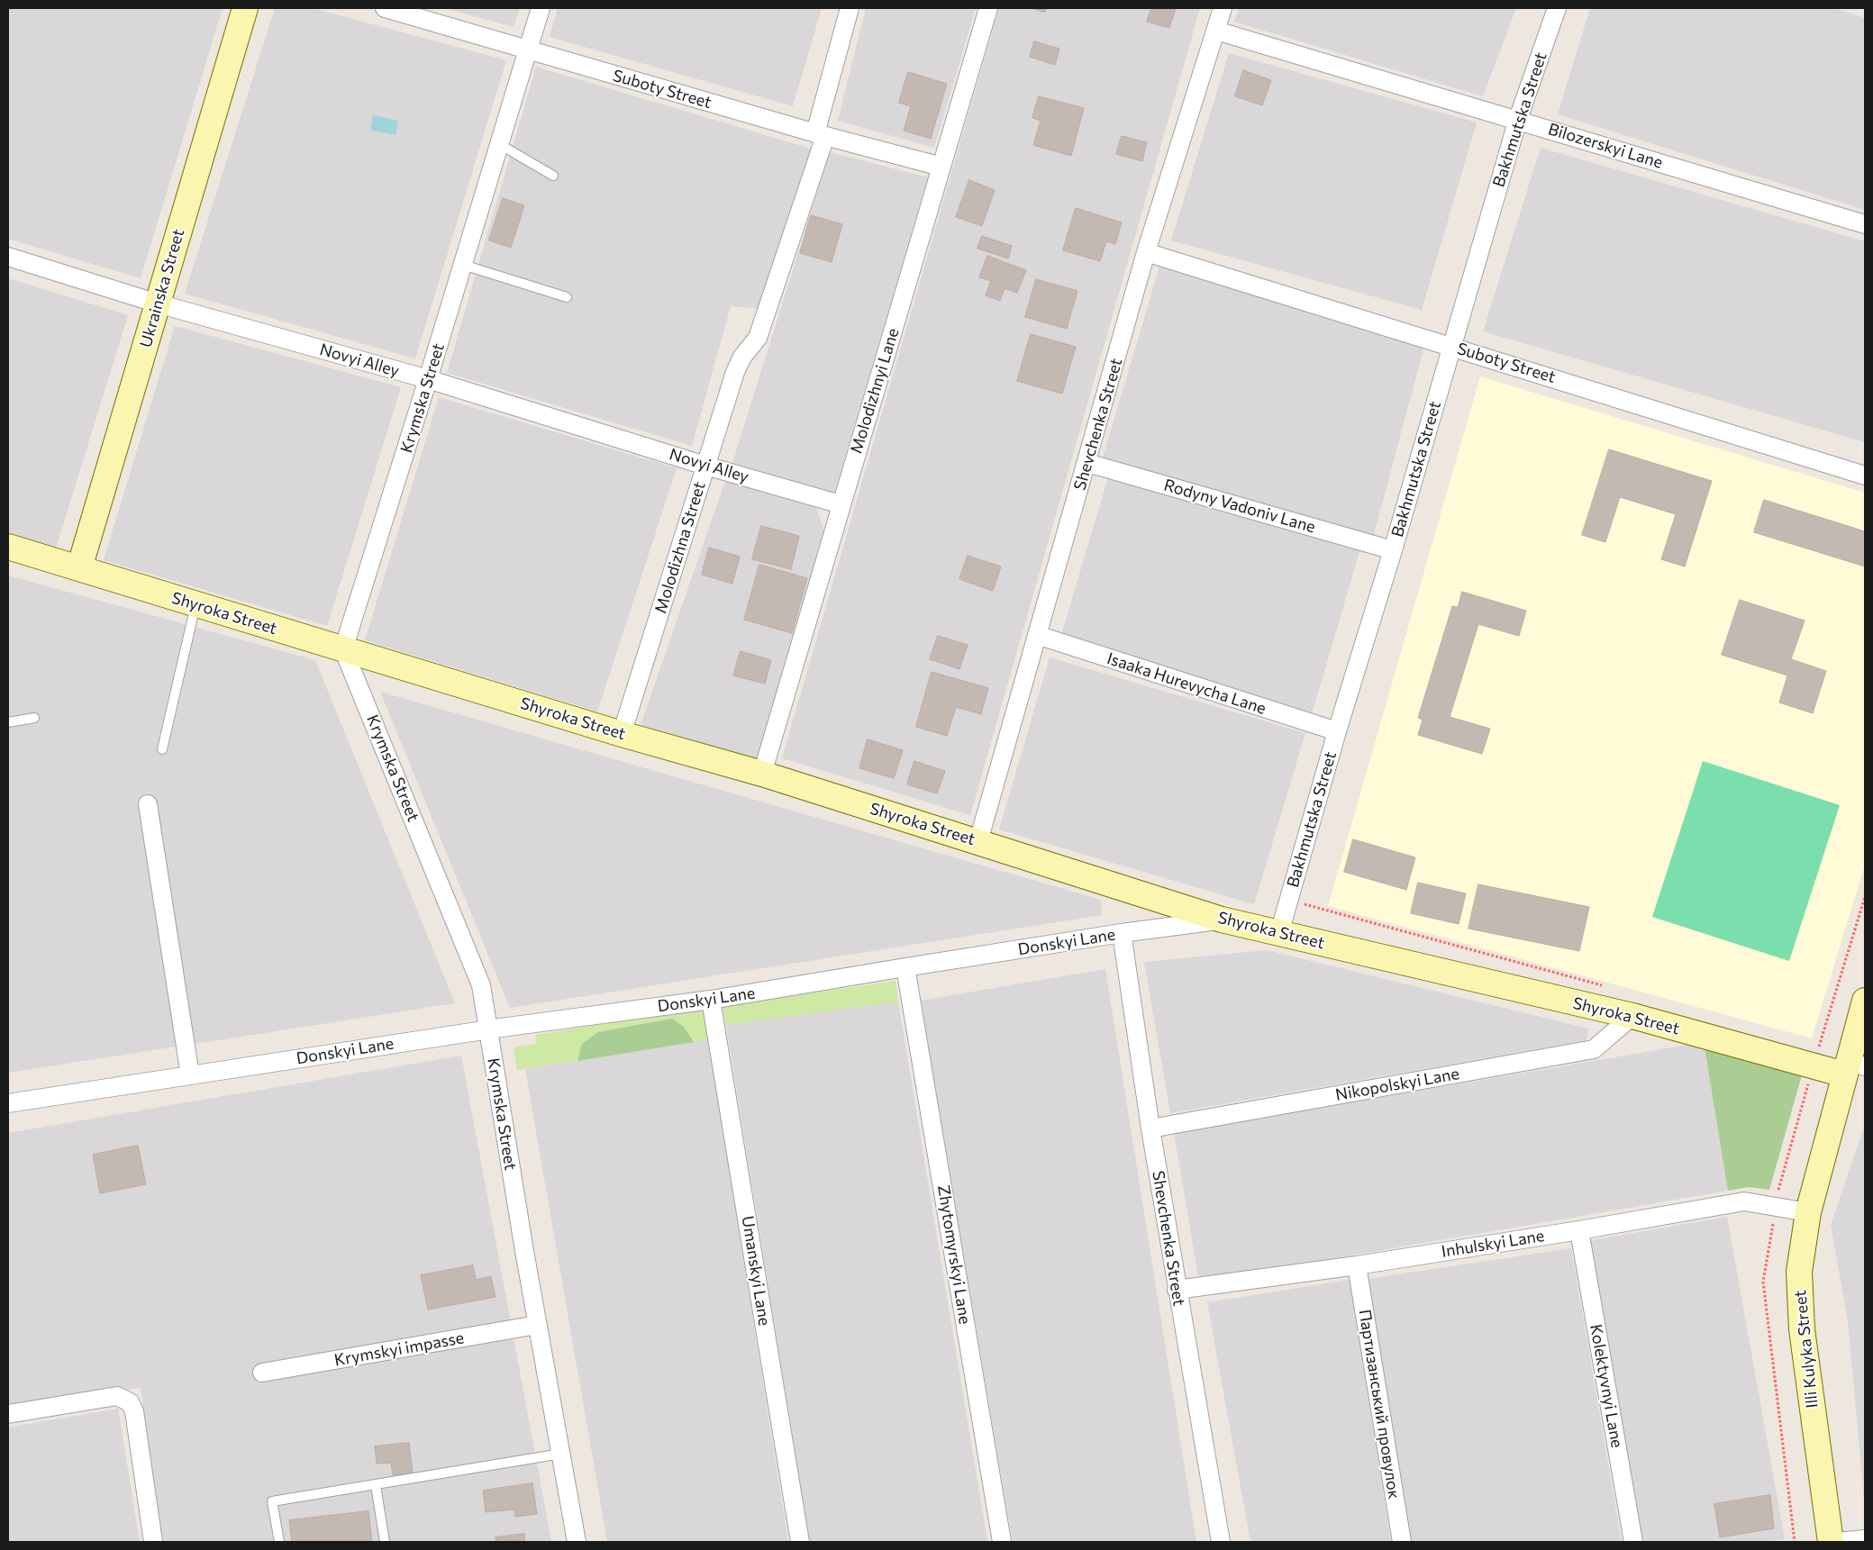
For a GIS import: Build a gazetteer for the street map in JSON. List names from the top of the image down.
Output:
{
  "streets": {
    "street": [
      "Suboty Street",
      "Bakhmutska Street",
      "Bilozerskyi Lane",
      "Ukrainska Street",
      "Novyi Alley",
      "Molodizhnyi Lane",
      "Krymska Street",
      "Shevchenka Street",
      "Rodyny Vadoniv Lane",
      "Molodizhna Street",
      "Shyroka Street",
      "Isaaka Hurevycha Lane",
      "Donskyi Lane",
      "Nikopolskyi Lane",
      "Inhulskyi Lane",
      "Zhytomyrskyi Lane",
      "Umanskyi Lane",
      "Krymskyi impasse",
      "Illi Kulyka Street",
      "Kolektyvnyi Lane",
      "Партизанський провулок"
    ]
  },
  "crossings": [
    ["Suboty Street", "Bakhmutska Street"],
    ["Suboty Street", "Molodizhnyi Lane"],
    ["Suboty Street", "Krymska Street"],
    ["Suboty Street", "Shevchenka Street"],
    ["Suboty Street", "Molodizhna Street"],
    ["Bakhmutska Street", "Bilozerskyi Lane"],
    ["Bakhmutska Street", "Rodyny Vadoniv Lane"],
    ["Bakhmutska Street", "Shyroka Street"],
    ["Bakhmutska Street", "Isaaka Hurevycha Lane"],
    ["Bilozerskyi Lane", "Shevchenka Street"],
    ["Ukrainska Street", "Novyi Alley"],
    ["Ukrainska Street", "Shyroka Street"],
    ["Novyi Alley", "Molodizhnyi Lane"],
    ["Novyi Alley", "Krymska Street"],
    ["Novyi Alley", "Molodizhna Street"],
    ["Molodizhnyi Lane", "Shyroka Street"],
    ["Krymska Street", "Shyroka Street"],
    ["Krymska Street", "Donskyi Lane"],
    ["Krymska Street", "Krymskyi impasse"],
    ["Shevchenka Street", "Rodyny Vadoniv Lane"],
    ["Shevchenka Street", "Shyroka Street"],
    ["Shevchenka Street", "Isaaka Hurevycha Lane"],
    ["Shevchenka Street", "Donskyi Lane"],
    ["Shevchenka Street", "Nikopolskyi Lane"],
    ["Shevchenka Street", "Inhulskyi Lane"],
    ["Molodizhna Street", "Shyroka Street"],
    ["Shyroka Street", "Donskyi Lane"],
    ["Shyroka Street", "Nikopolskyi Lane"],
    ["Shyroka Street", "Illi Kulyka Street"],
    ["Donskyi Lane", "Zhytomyrskyi Lane"],
    ["Donskyi Lane", "Umanskyi Lane"],
    ["Inhulskyi Lane", "Illi Kulyka Street"],
    ["Inhulskyi Lane", "Kolektyvnyi Lane"],
    ["Inhulskyi Lane", "Партизанський провулок"]
  ]
}
